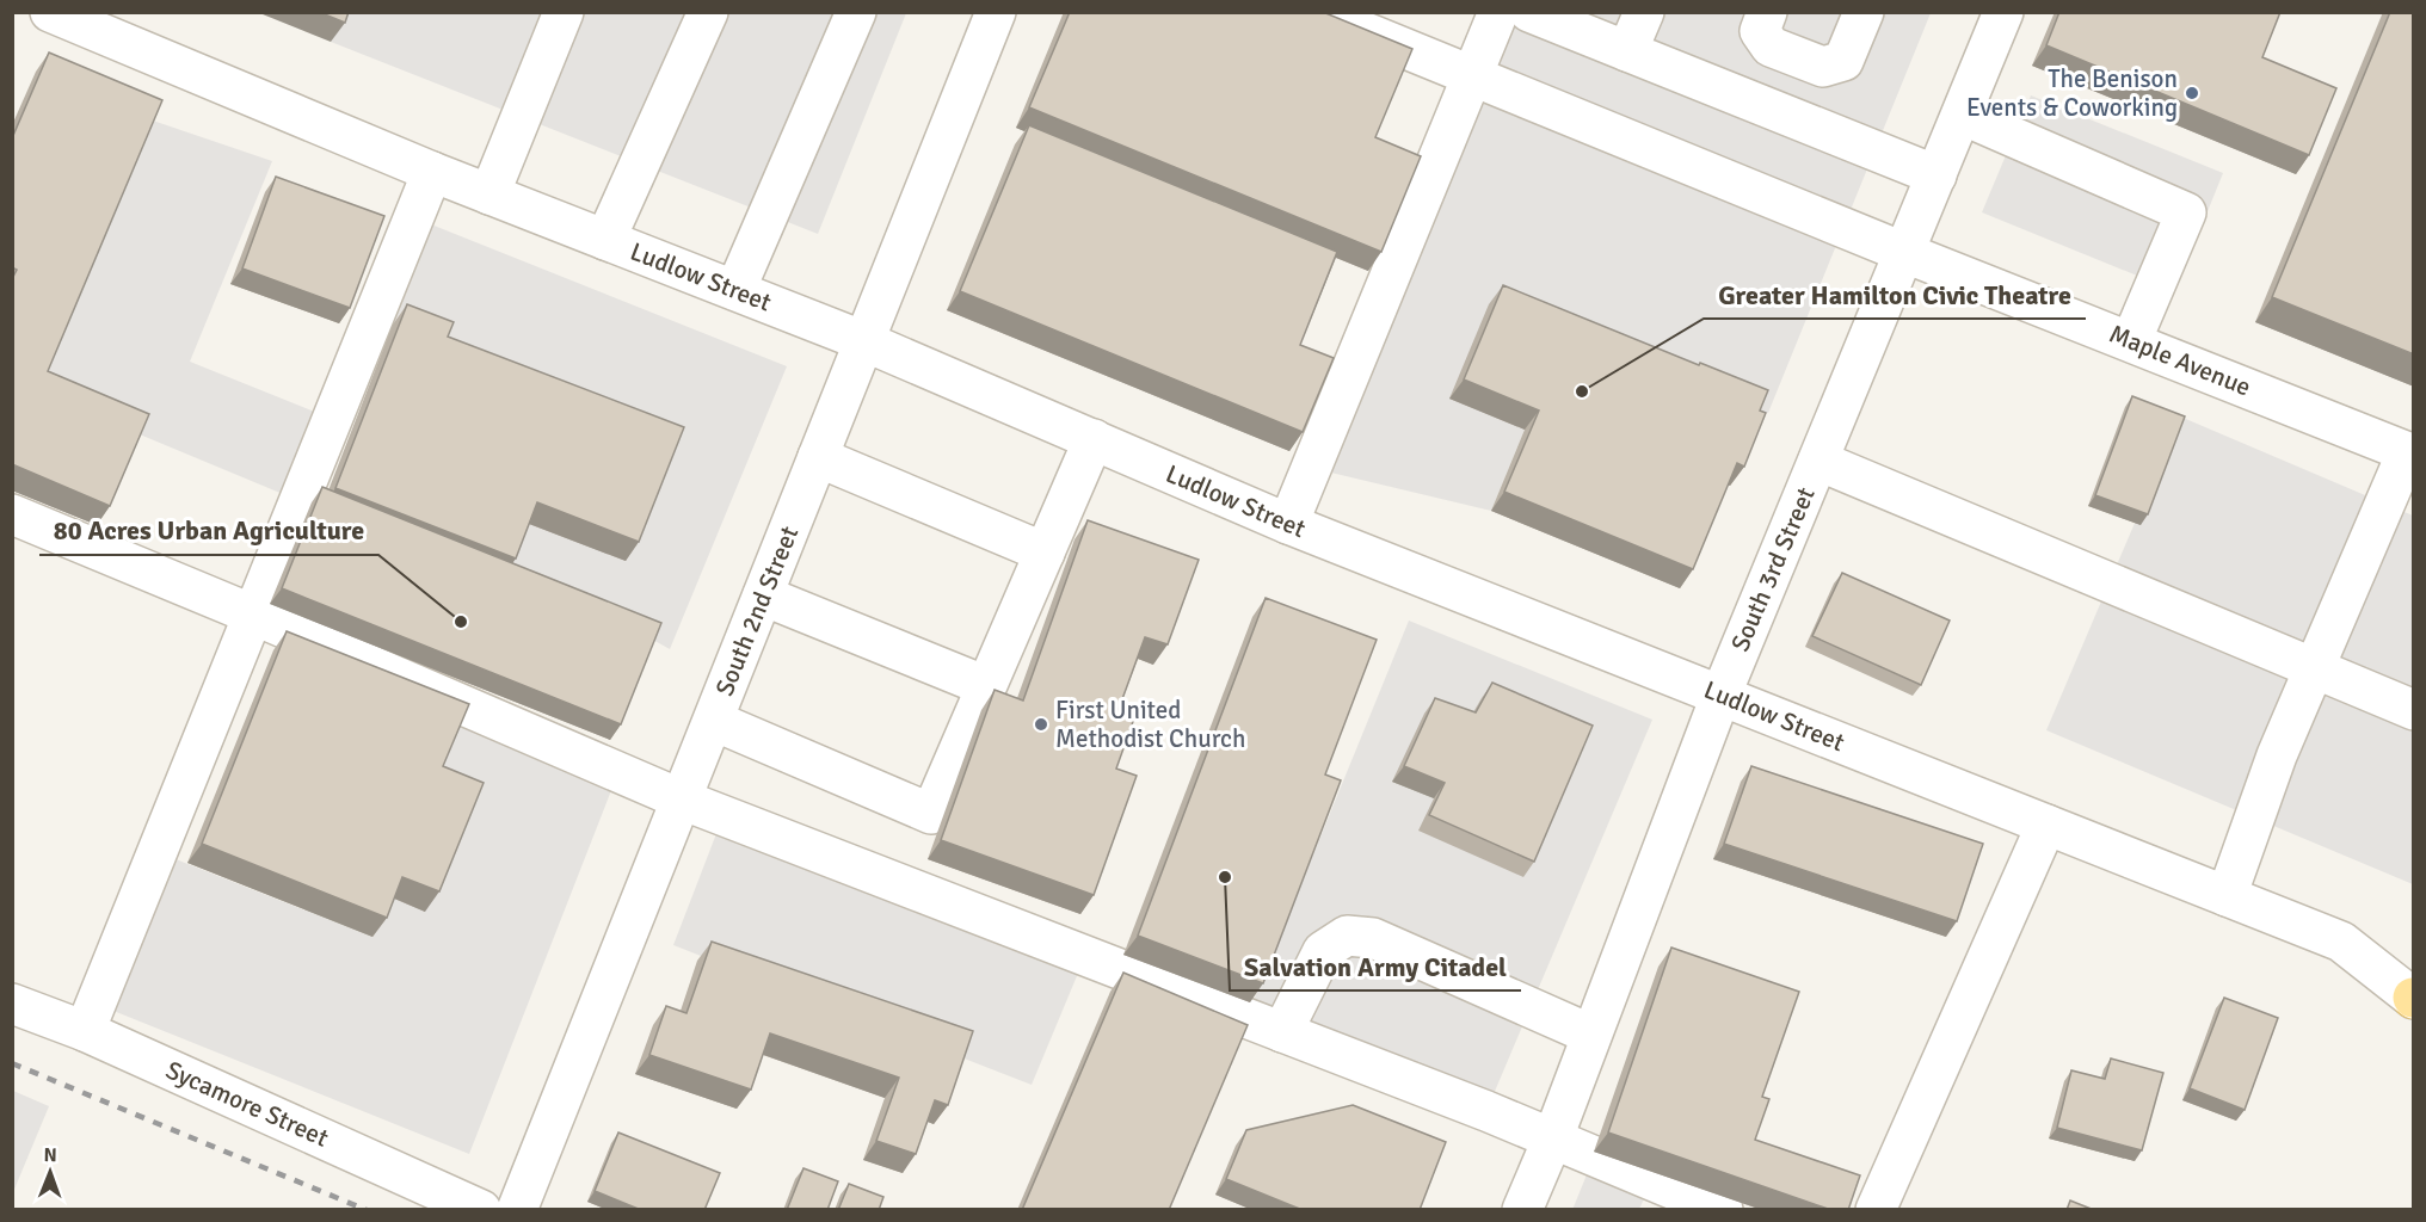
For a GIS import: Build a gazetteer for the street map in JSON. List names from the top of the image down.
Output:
{
  "streets": {
    "street": [
      "Ludlow Street",
      "Maple Avenue",
      "South 3rd Street",
      "South 2nd Street",
      "Sycamore Street"
    ]
  },
  "crossings": [
    ["Ludlow Street", "South 3rd Street"],
    ["Ludlow Street", "South 2nd Street"],
    ["Maple Avenue", "South 3rd Street"]
  ],
  "places": [
    "The Benison Events & Coworking",
    "Greater Hamilton Civic Theatre",
    "80 Acres Urban Agriculture",
    "First United Methodist Church",
    "Salvation Army Citadel"
  ],
  "north": "top"
}
